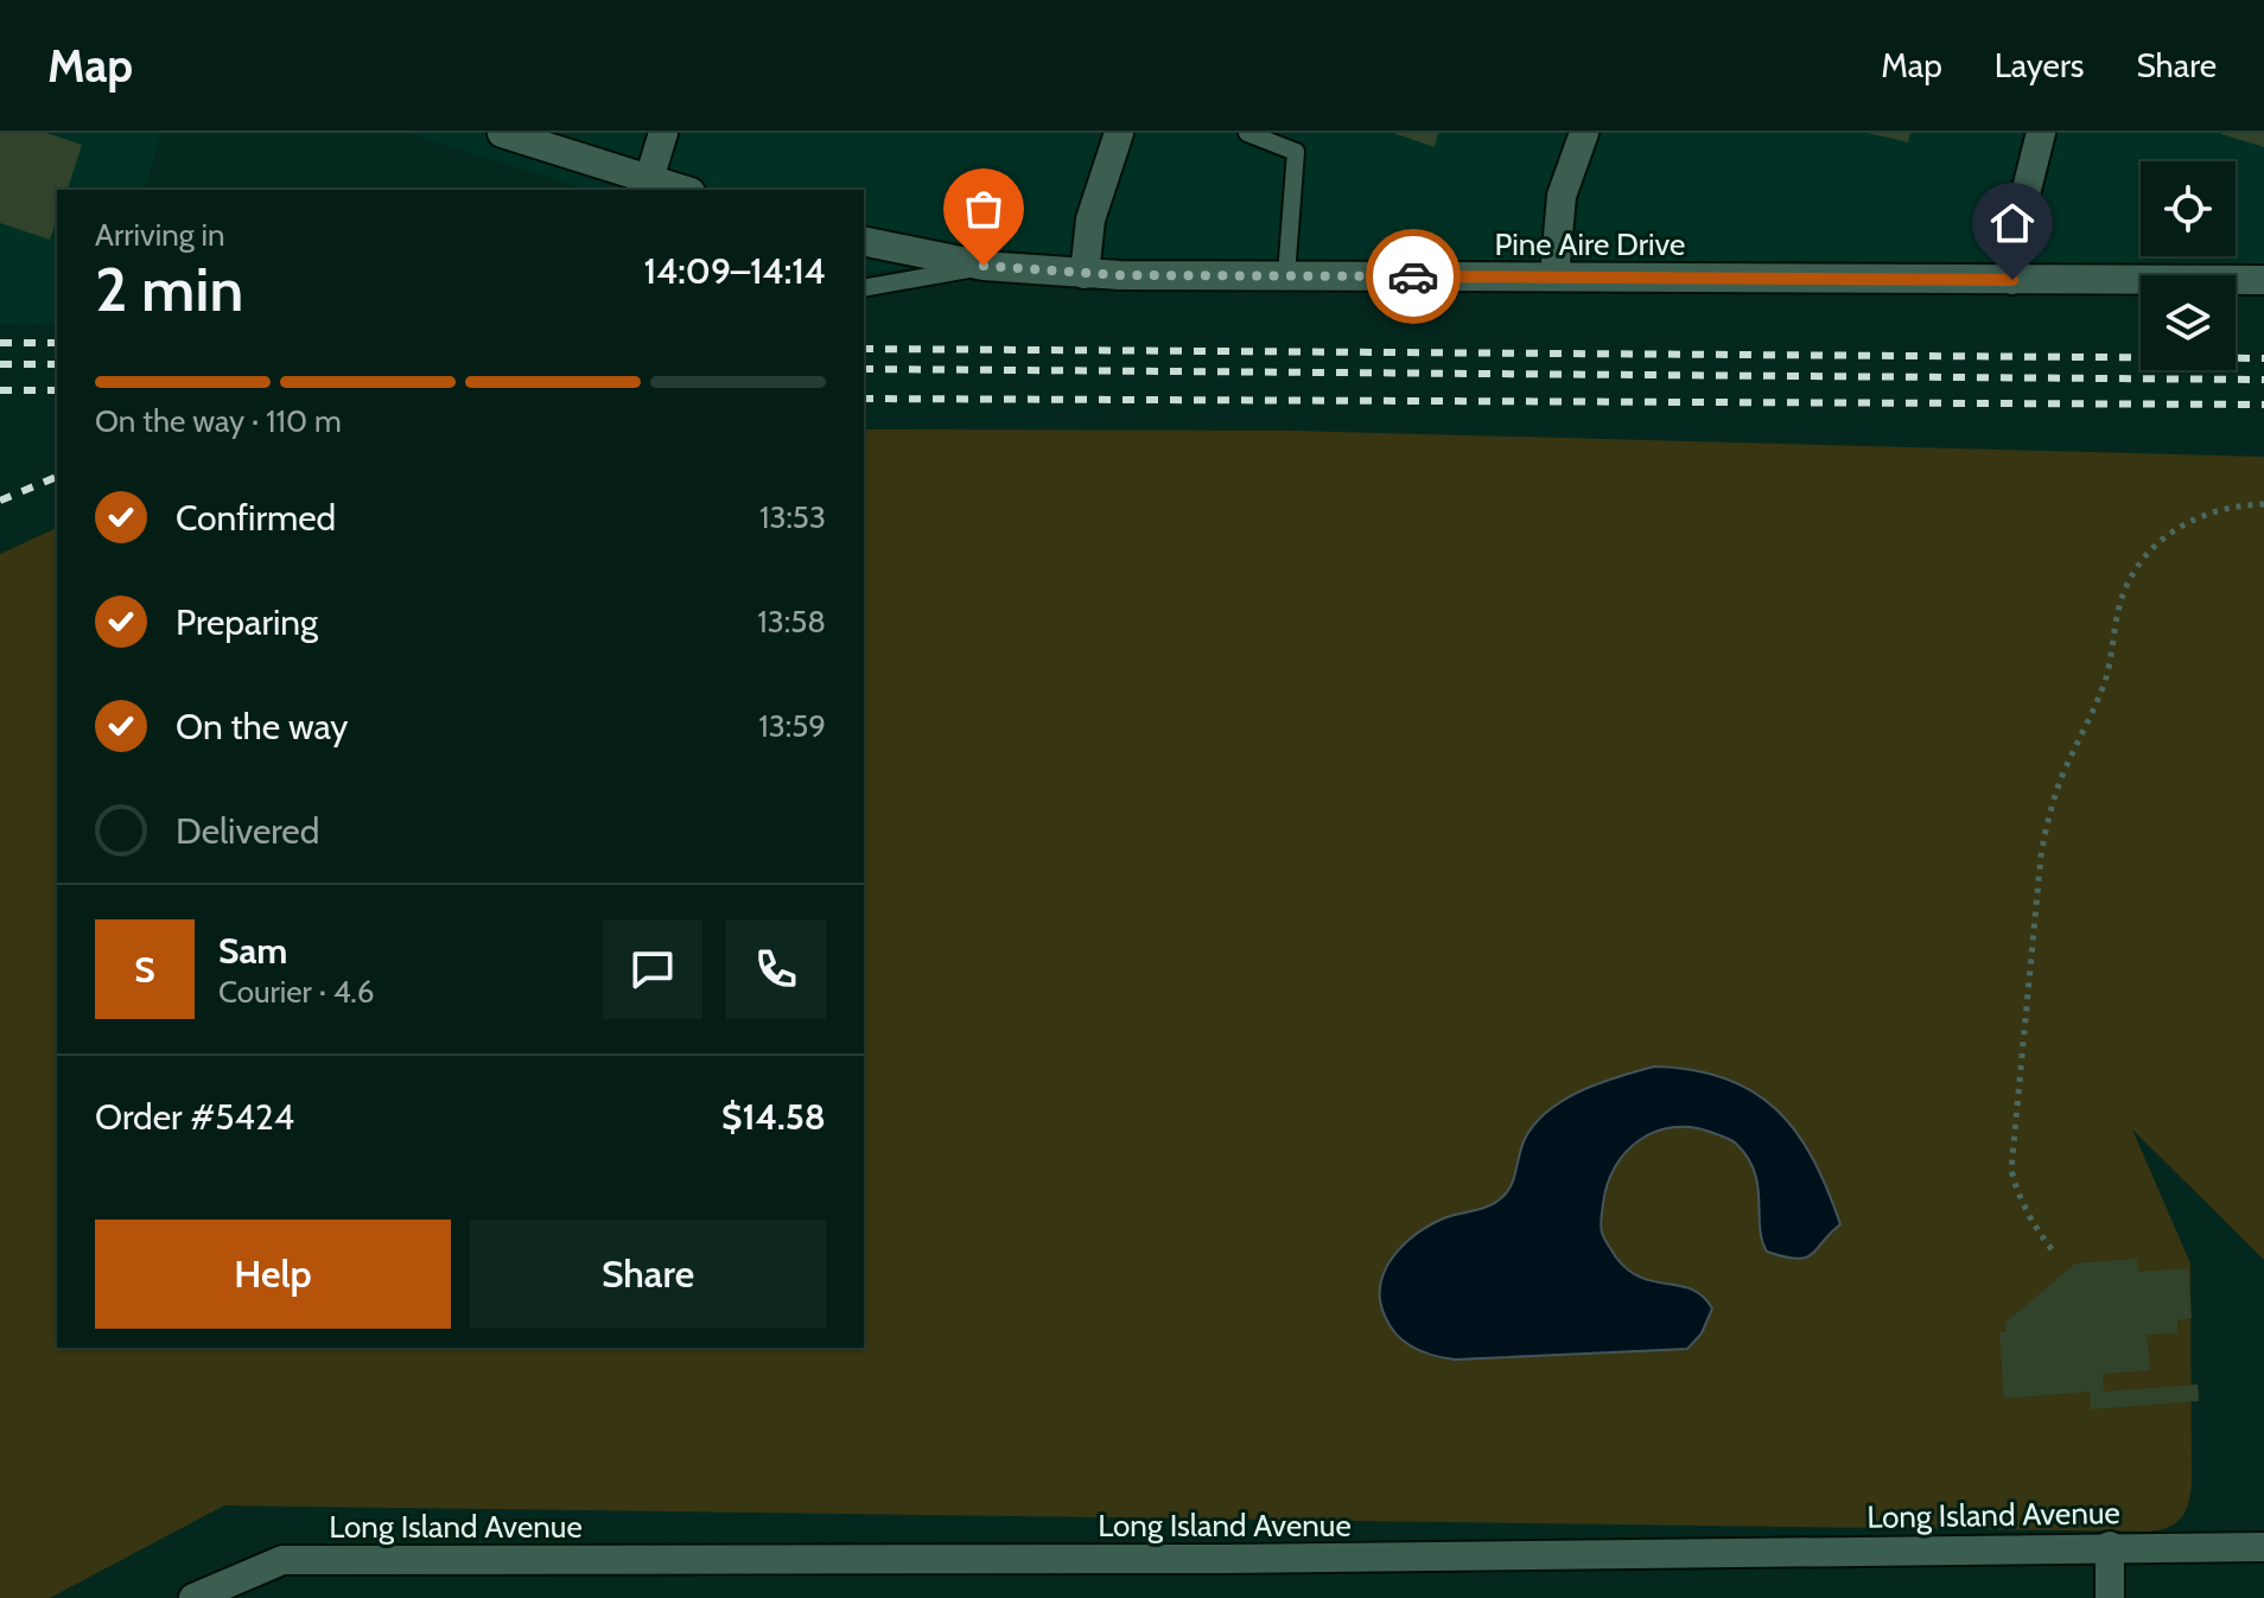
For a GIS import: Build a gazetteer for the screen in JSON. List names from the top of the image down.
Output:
{
  "streets": {
    "street": ["Pine Aire Drive", "Long Island Avenue"]
  },
  "page": {
    "header": "Map",
    "nav": ["Map", "Layers", "Share"],
    "heading": ["2 min", "Arriving in", "14:09–14:14"],
    "panel": [
      "Sam",
      "Courier · 4.6",
      "Order #5424",
      "$14.58"
    ],
    "bar": "On the way · 110 m",
    "list": [
      ["Confirmed", "13:53"],
      ["Preparing", "13:58"],
      ["On the way", "13:59"],
      "Delivered"
    ],
    "round": "S",
    "buttons": ["Help", "Share"]
  }
}
